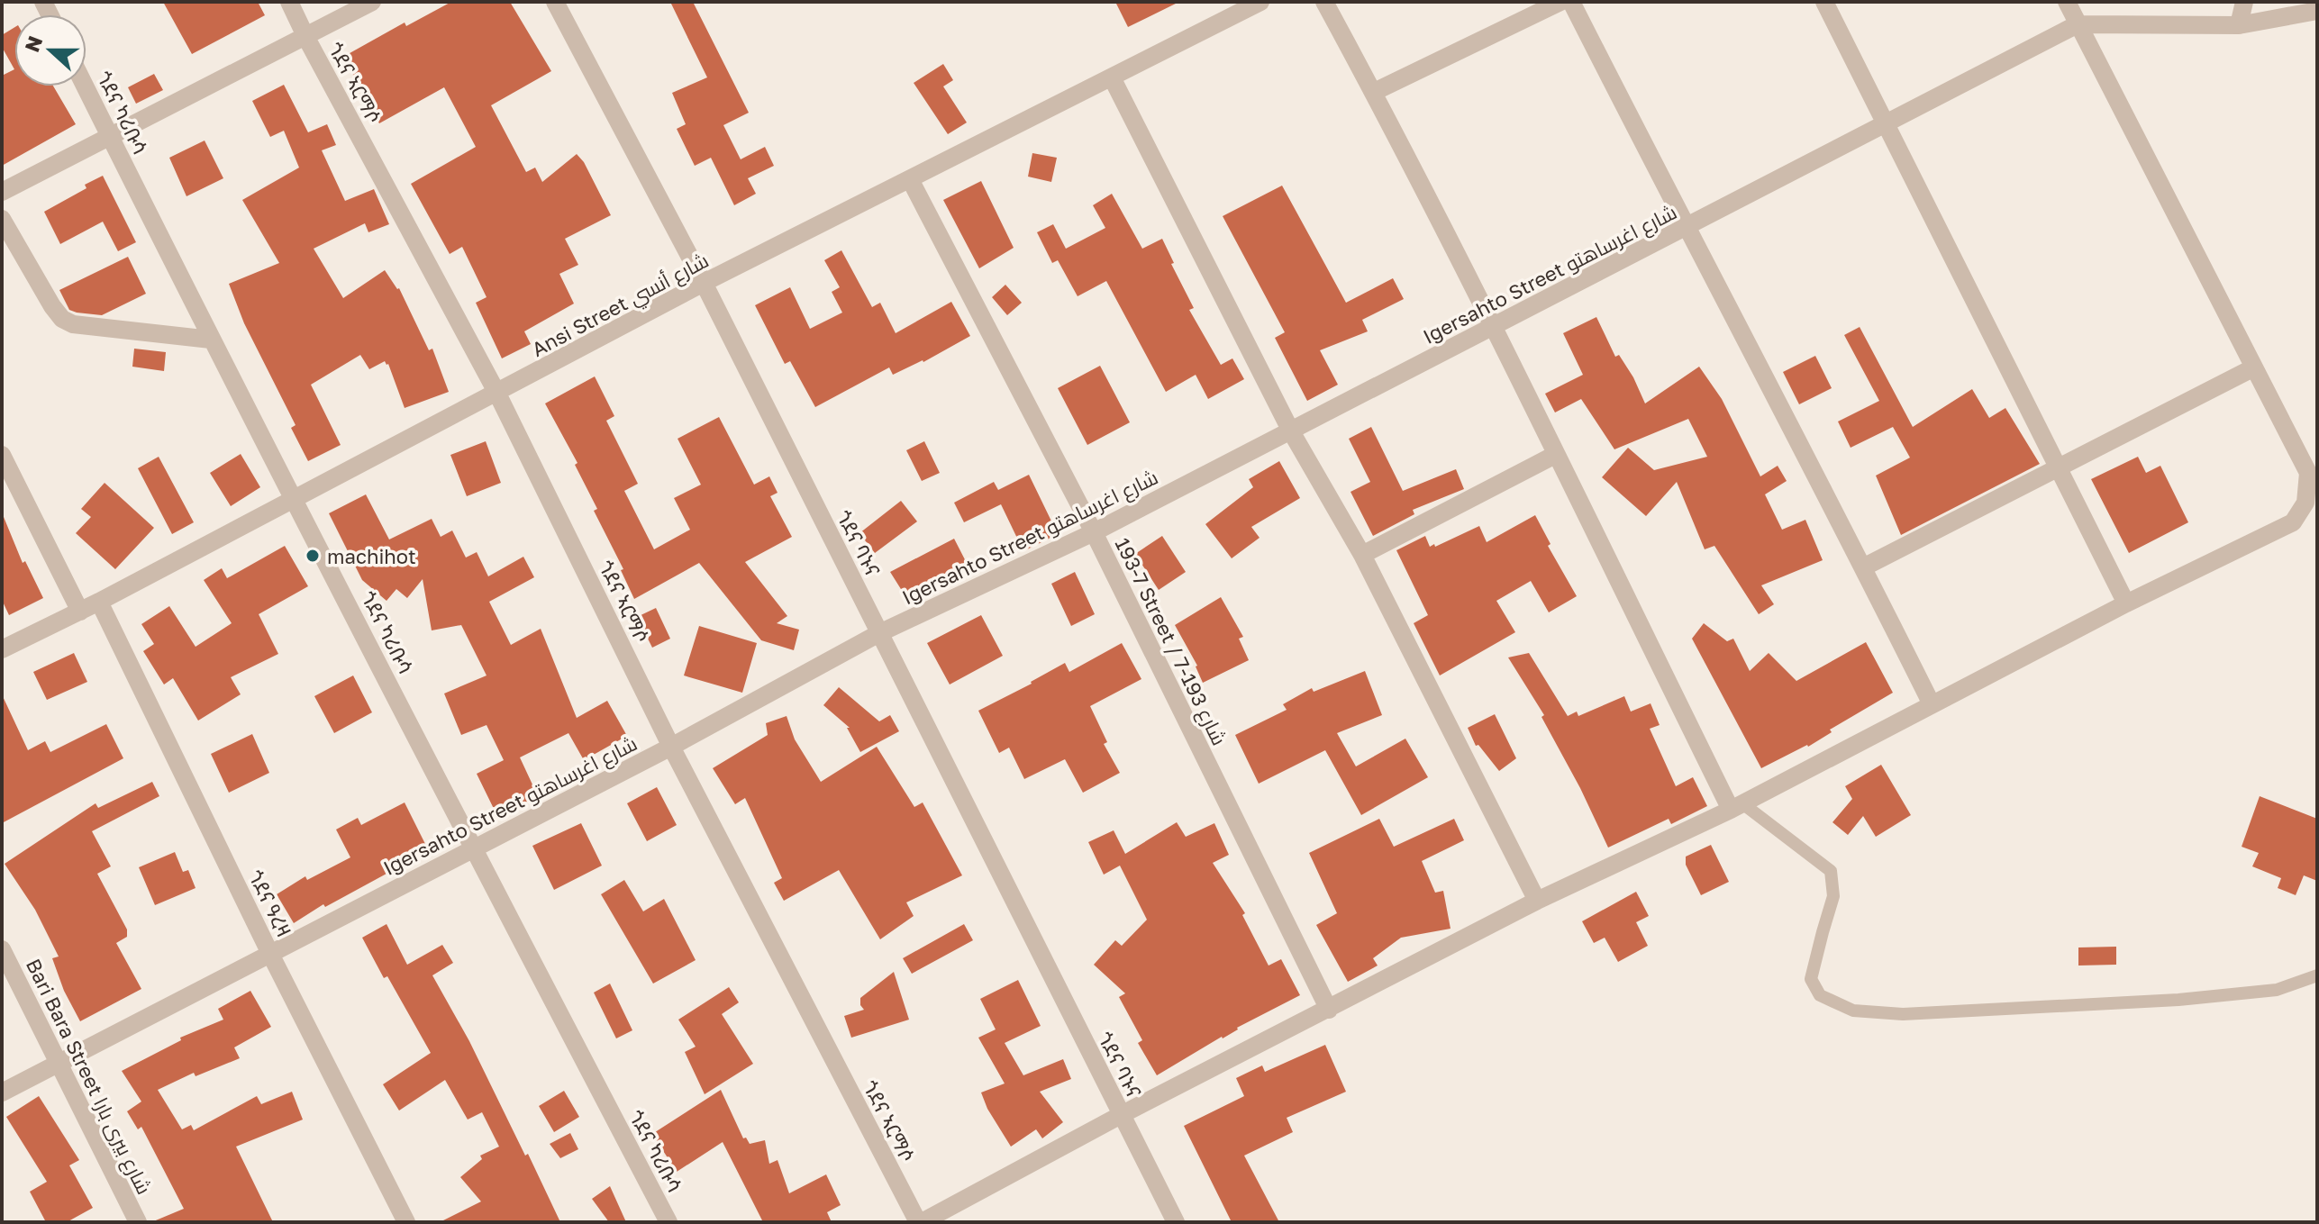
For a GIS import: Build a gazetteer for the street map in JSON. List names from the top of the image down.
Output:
{
  "streets": {
    "street": [
      "ጎደና ኣርማሶ",
      "ጎደና ካሪቡሳ",
      "Igersahto Street شارع اغرساهتو",
      "Ansi Street شارع أنسي",
      "ጎደና ባኑና",
      "193-7 Street / شارع 193-7",
      "ጎደና ዓረዛ",
      "Bari Bara Street شارع بيرى بارا"
    ]
  },
  "crossings": [
    ["ጎደና ኣርማሶ", "Igersahto Street شارع اغرساهتو"],
    ["ጎደና ኣርማሶ", "Ansi Street شارع أنسي"],
    ["ጎደና ካሪቡሳ", "Igersahto Street شارع اغرساهتو"],
    ["ጎደና ካሪቡሳ", "Ansi Street شارع أنسي"],
    ["Igersahto Street شارع اغرساهتو", "ጎደና ባኑና"],
    ["Igersahto Street شارع اغرساهتو", "193-7 Street / شارع 193-7"],
    ["Igersahto Street شارع اغرساهتو", "ጎደና ዓረዛ"],
    ["Igersahto Street شارع اغرساهتو", "Bari Bara Street شارع بيرى بارا"],
    ["Ansi Street شارع أنسي", "ጎደና ባኑና"],
    ["Ansi Street شارع أنسي", "193-7 Street / شارع 193-7"],
    ["Ansi Street شارع أنسي", "ጎደና ዓረዛ"]
  ],
  "places": ["machihot"],
  "north": "left"
}
